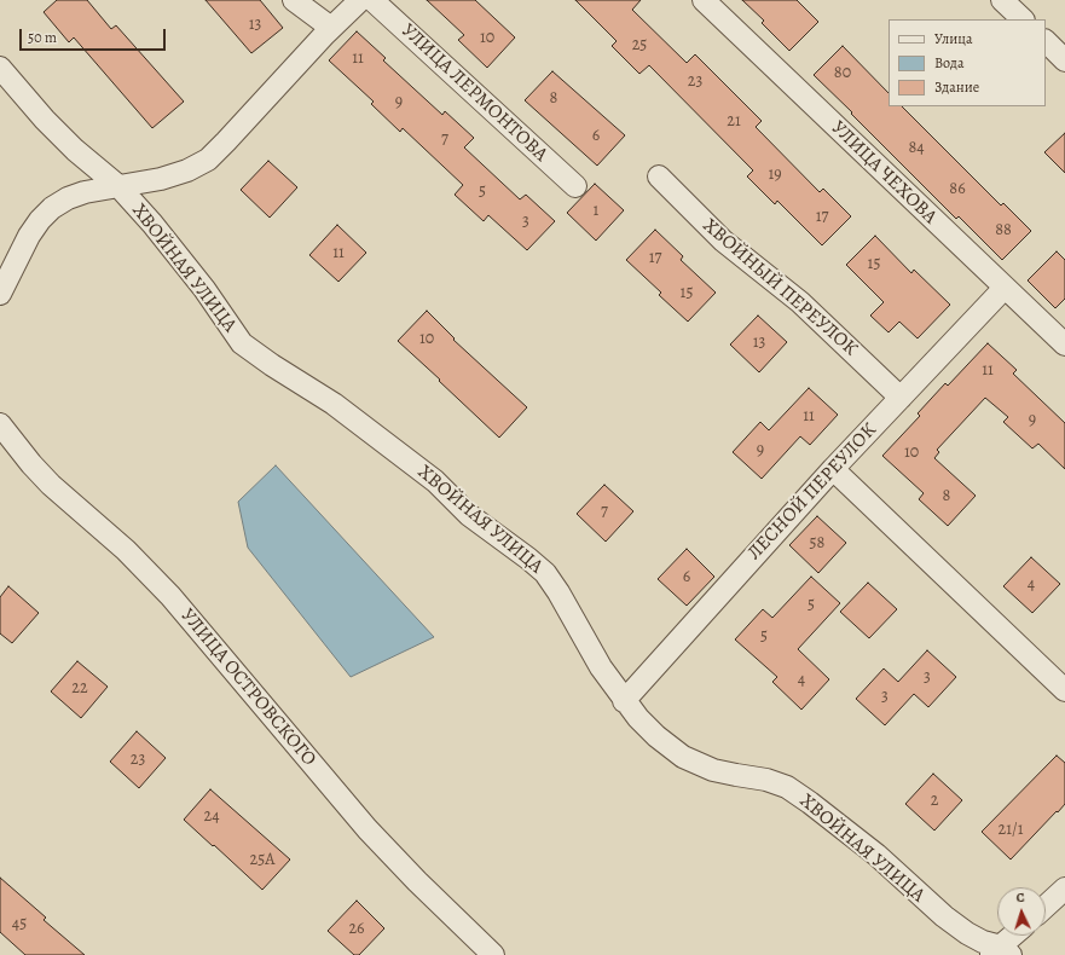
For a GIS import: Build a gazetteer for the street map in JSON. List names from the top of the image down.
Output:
{
  "streets": {
    "street": [
      "УЛИЦА ЛЕРМОНТОВА",
      "УЛИЦА ЧЕХОВА",
      "ХВОЙНАЯ УЛИЦА",
      "ХВОЙНЫЙ ПЕРЕУЛОК",
      "ЛЕСНОЙ ПЕРЕУЛОК",
      "УЛИЦА ОСТРОВСКОГО"
    ]
  },
  "crossings": [
    ["УЛИЦА ЧЕХОВА", "ЛЕСНОЙ ПЕРЕУЛОК"],
    ["ХВОЙНАЯ УЛИЦА", "ЛЕСНОЙ ПЕРЕУЛОК"],
    ["ХВОЙНЫЙ ПЕРЕУЛОК", "ЛЕСНОЙ ПЕРЕУЛОК"]
  ],
  "house_numbers": [
    "13",
    "10",
    "25",
    "11",
    "80",
    "23",
    "8",
    "9",
    "21",
    "6",
    "7",
    "84",
    "19",
    "86",
    "5",
    "1",
    "17",
    "3",
    "88",
    "11",
    "17",
    "15",
    "15",
    "10",
    "13",
    "11",
    "11",
    "9",
    "9",
    "10",
    "8",
    "7",
    "58",
    "6",
    "4",
    "5",
    "5",
    "3",
    "4",
    "22",
    "3",
    "23",
    "2",
    "24",
    "21/1",
    "25А",
    "45",
    "26"
  ],
  "legend": ["Улица", "Вода", "Здание"],
  "scale_bar": "50 m",
  "north": "top"
}
